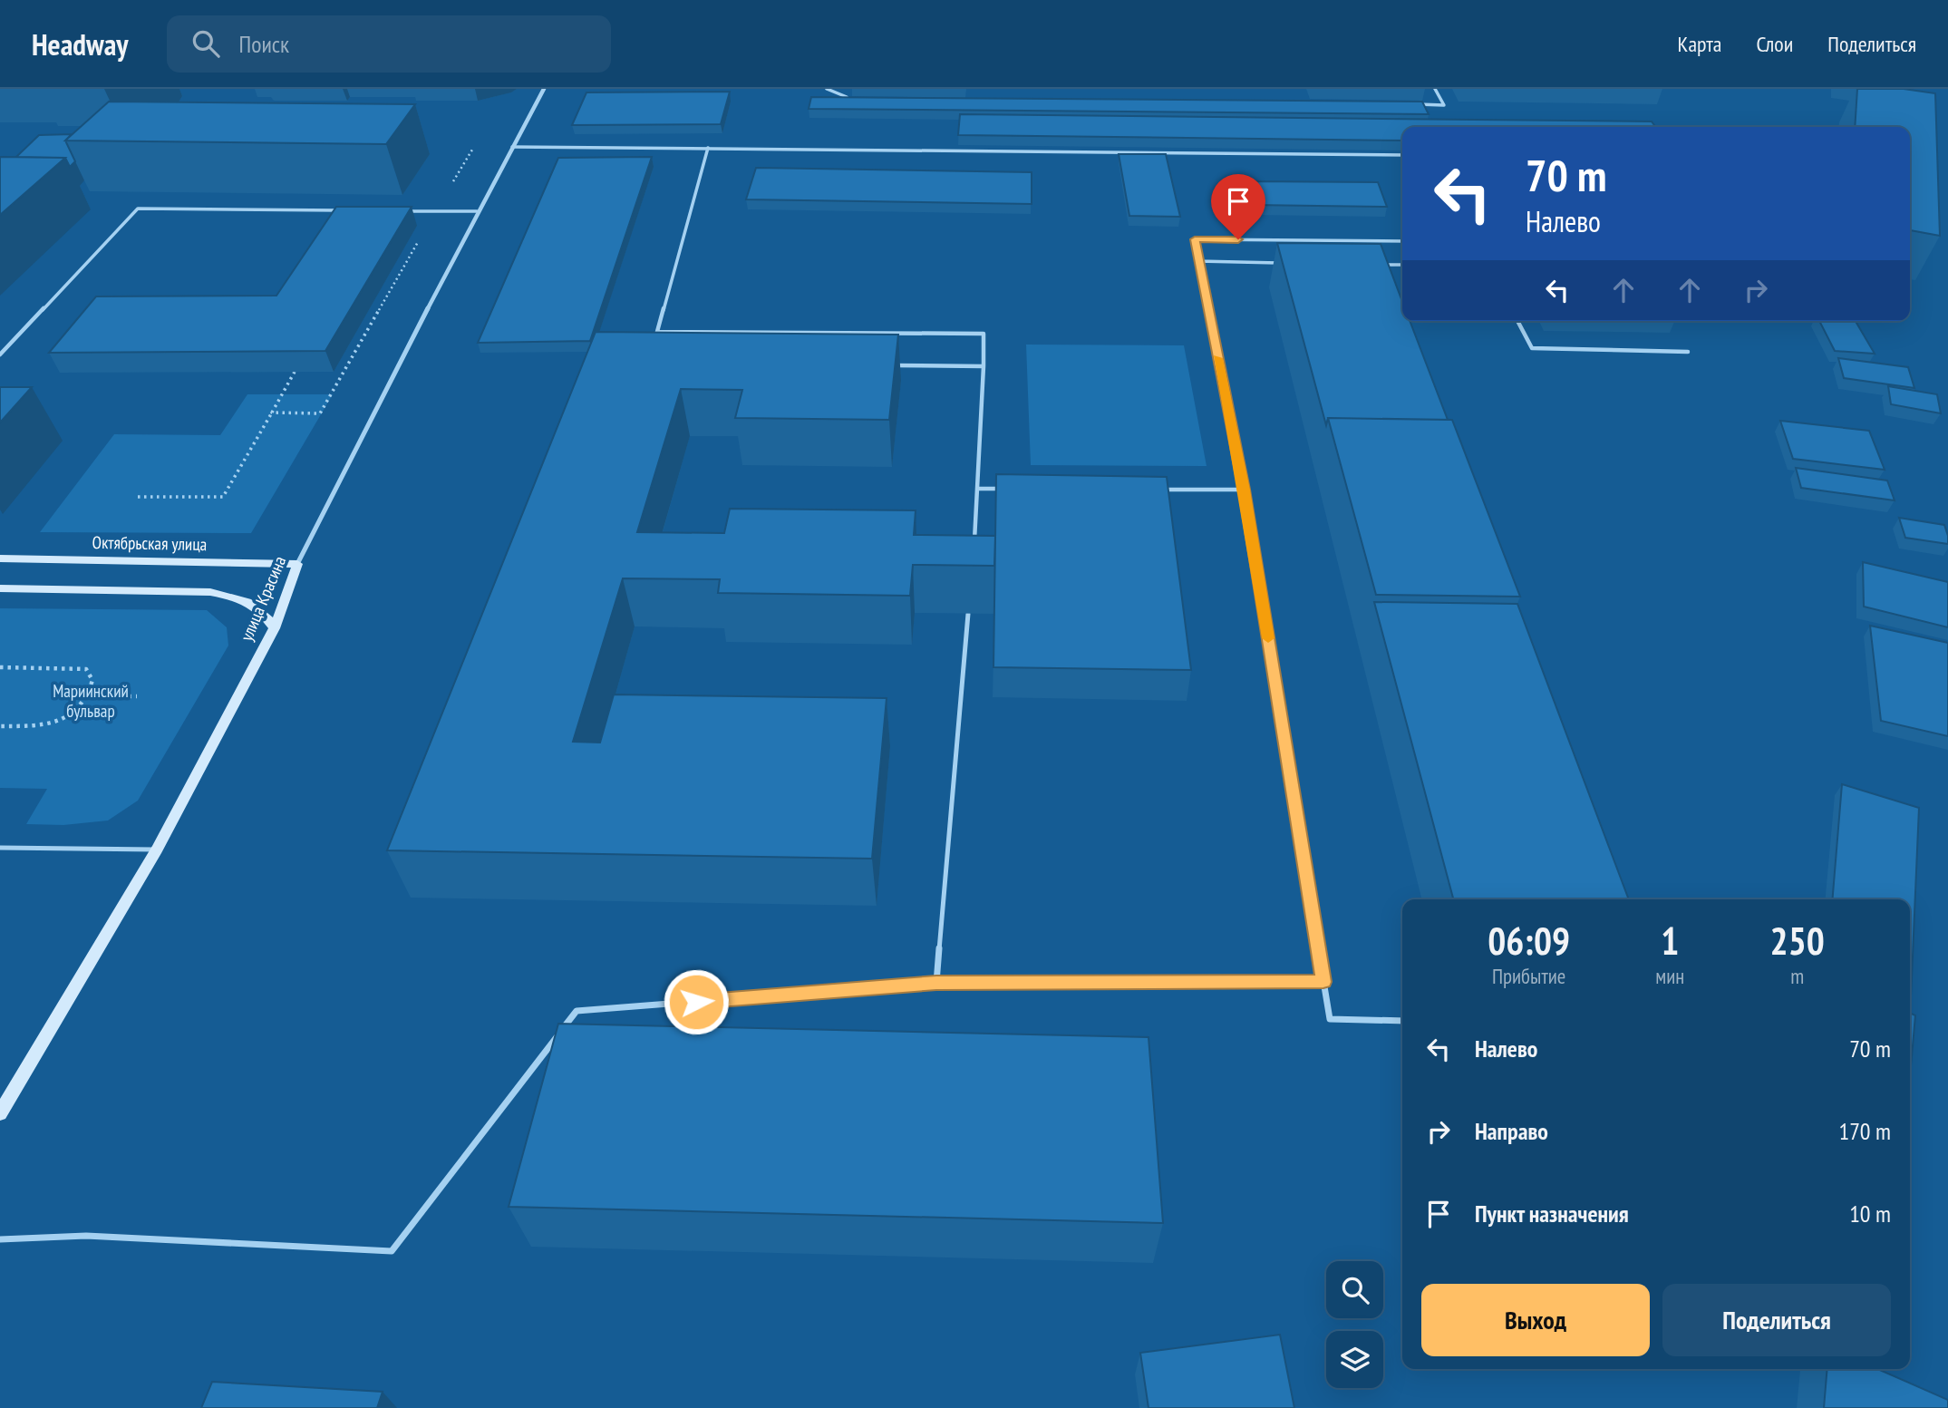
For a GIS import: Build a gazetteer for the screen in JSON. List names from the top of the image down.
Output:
{
  "streets": {
    "main road": ["Октябрьская улица", "улица Красина"]
  },
  "crossings": [
    ["Октябрьская улица", "улица Красина"]
  ],
  "parks": ["Мариинский бульвар"],
  "page": {
    "header": "Headway",
    "search": "Поиск",
    "nav": ["Карта", "Слои", "Поделиться"],
    "turn": ["70 m", "Налево"],
    "eta": [
      "06:09",
      "Прибытие",
      "1",
      "мин",
      "250",
      "m"
    ],
    "list": [
      {
        "name": "Налево",
        "value": "70 m"
      },
      {
        "name": "Направо",
        "value": "170 m"
      },
      {
        "name": "Пункт назначения",
        "value": "10 m"
      }
    ],
    "buttons": ["Выход", "Поделиться"]
  }
}
